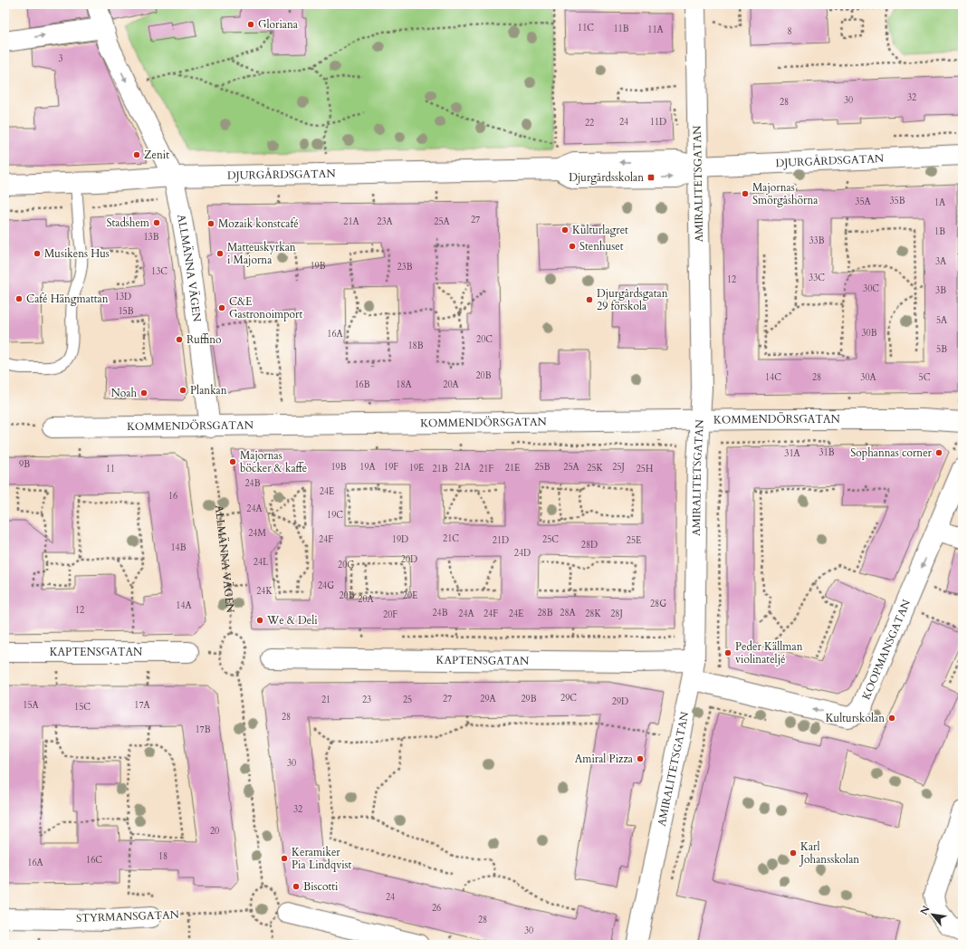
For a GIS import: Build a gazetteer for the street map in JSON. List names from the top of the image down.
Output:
{
  "streets": {
    "street": [
      "DJURGÅRDSGATAN",
      "AMIRALITETSGATAN",
      "ALLMÄNNA VÄGEN",
      "KOMMENDÖRSGATAN",
      "KOOPMANSGATAN",
      "KAPTENSGATAN",
      "STYRMANSGATAN"
    ]
  },
  "crossings": [
    ["DJURGÅRDSGATAN", "AMIRALITETSGATAN"],
    ["DJURGÅRDSGATAN", "ALLMÄNNA VÄGEN"],
    ["AMIRALITETSGATAN", "KOMMENDÖRSGATAN"],
    ["AMIRALITETSGATAN", "KOOPMANSGATAN"],
    ["AMIRALITETSGATAN", "KAPTENSGATAN"],
    ["ALLMÄNNA VÄGEN", "KOMMENDÖRSGATAN"],
    ["KOOPMANSGATAN", "KAPTENSGATAN"]
  ],
  "places": {
    "other": [
      "Gloriana",
      "Zenit",
      "Majornas Smörgåshörna",
      "Stadshem",
      "Mozaik konstcafé",
      "Kulturlagret",
      "Stenhuset",
      "Musikens Hus",
      "Matteuskyrkan i Majorna",
      "Café Hängmattan",
      "Djurgårdsgatan 29 förskola",
      "C&E Gastronoimport",
      "Ruffino",
      "Plankan",
      "Noah",
      "Sophannas corner",
      "Majornas böcker & kaffe",
      "We & Deli",
      "Peder Källman violinateljé",
      "Kulturskolan",
      "Amiral Pizza",
      "Karl Johansskolan",
      "Keramiker Pia Lindqvist",
      "Biscotti"
    ],
    "transit": ["Djurgårdsskolan"]
  },
  "house_numbers": [
    "11C",
    "11B",
    "11A",
    "8",
    "3",
    "32",
    "30",
    "28",
    "24",
    "11D",
    "22",
    "35B",
    "35A",
    "1A",
    "27",
    "21A",
    "23A",
    "25A",
    "1B",
    "13B",
    "33B",
    "3A",
    "19B",
    "23B",
    "13C",
    "33C",
    "12",
    "30C",
    "3B",
    "13D",
    "15B",
    "5A",
    "30B",
    "16A",
    "20C",
    "18B",
    "5B",
    "20B",
    "14C",
    "28",
    "30A",
    "5C",
    "16B",
    "18A",
    "20A",
    "31B",
    "31A",
    "9B",
    "19B",
    "19A",
    "19F",
    "21A",
    "25B",
    "25A",
    "25J",
    "19E",
    "21E",
    "25K",
    "11",
    "21B",
    "21F",
    "25H",
    "24B",
    "24E",
    "16",
    "24A",
    "19C",
    "24M",
    "21C",
    "24F",
    "19D",
    "25C",
    "21D",
    "25E",
    "28D",
    "14B",
    "24D",
    "20D",
    "24L",
    "20C",
    "24G",
    "24K",
    "20B",
    "20E",
    "20A",
    "28G",
    "14A",
    "12",
    "24B",
    "28B",
    "28A",
    "24A",
    "24F",
    "24E",
    "28K",
    "28J",
    "20F",
    "29C",
    "27",
    "29A",
    "29B",
    "21",
    "23",
    "25",
    "29D",
    "15A",
    "17A",
    "15C",
    "28",
    "17B",
    "30",
    "32",
    "20",
    "18",
    "16C",
    "16A",
    "24",
    "26",
    "28",
    "30"
  ],
  "north": "top left"
}
